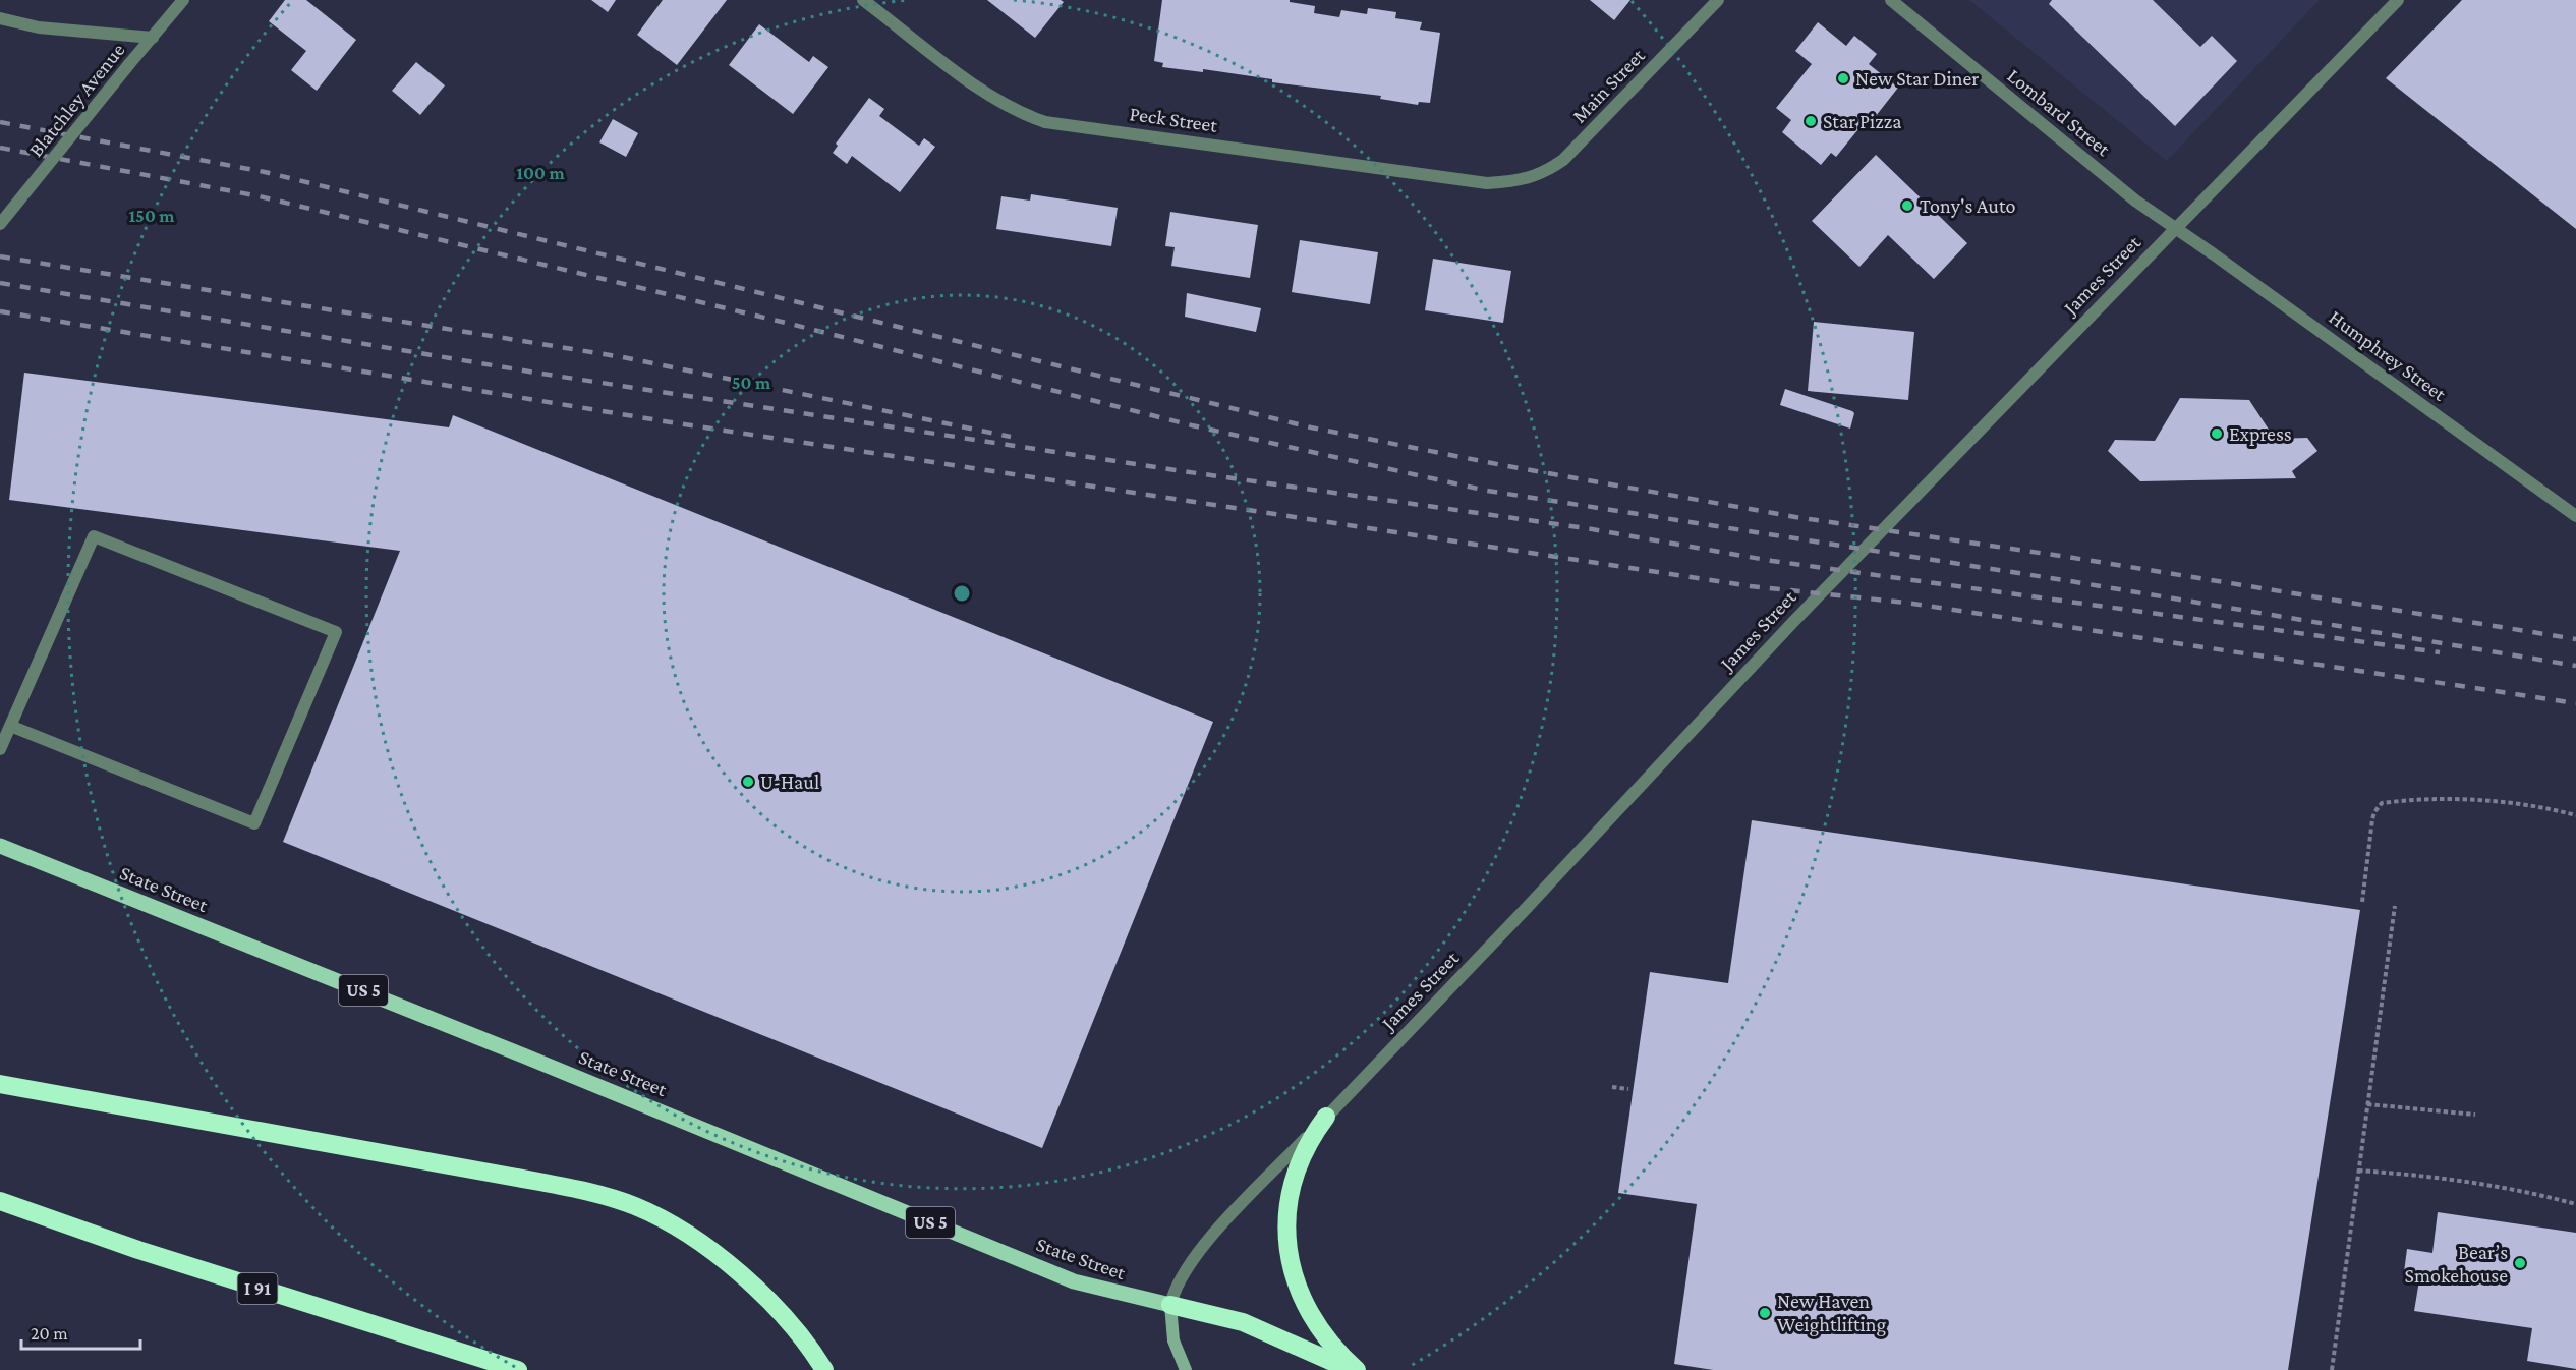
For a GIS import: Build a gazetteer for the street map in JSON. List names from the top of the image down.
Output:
{
  "streets": {
    "highway": ["I 91"],
    "main road": ["State Street", "US 5"],
    "street": [
      "Main Street",
      "Blatchley Avenue",
      "Lombard Street",
      "Peck Street",
      "James Street",
      "Humphrey Street"
    ]
  },
  "crossings": [
    ["Main Street", "Peck Street"],
    ["Lombard Street", "James Street"],
    ["Lombard Street", "Humphrey Street"],
    ["James Street", "Humphrey Street"],
    ["James Street", "State Street"]
  ],
  "places": [
    "New Star Diner",
    "Star Pizza",
    "Tony's Auto",
    "Express",
    "U-Haul",
    "Bear’s Smokehouse",
    "New Haven Weightlifting"
  ],
  "scale_bar": "20 m",
  "rings": ["100 m", "150 m", "50 m"]
}
